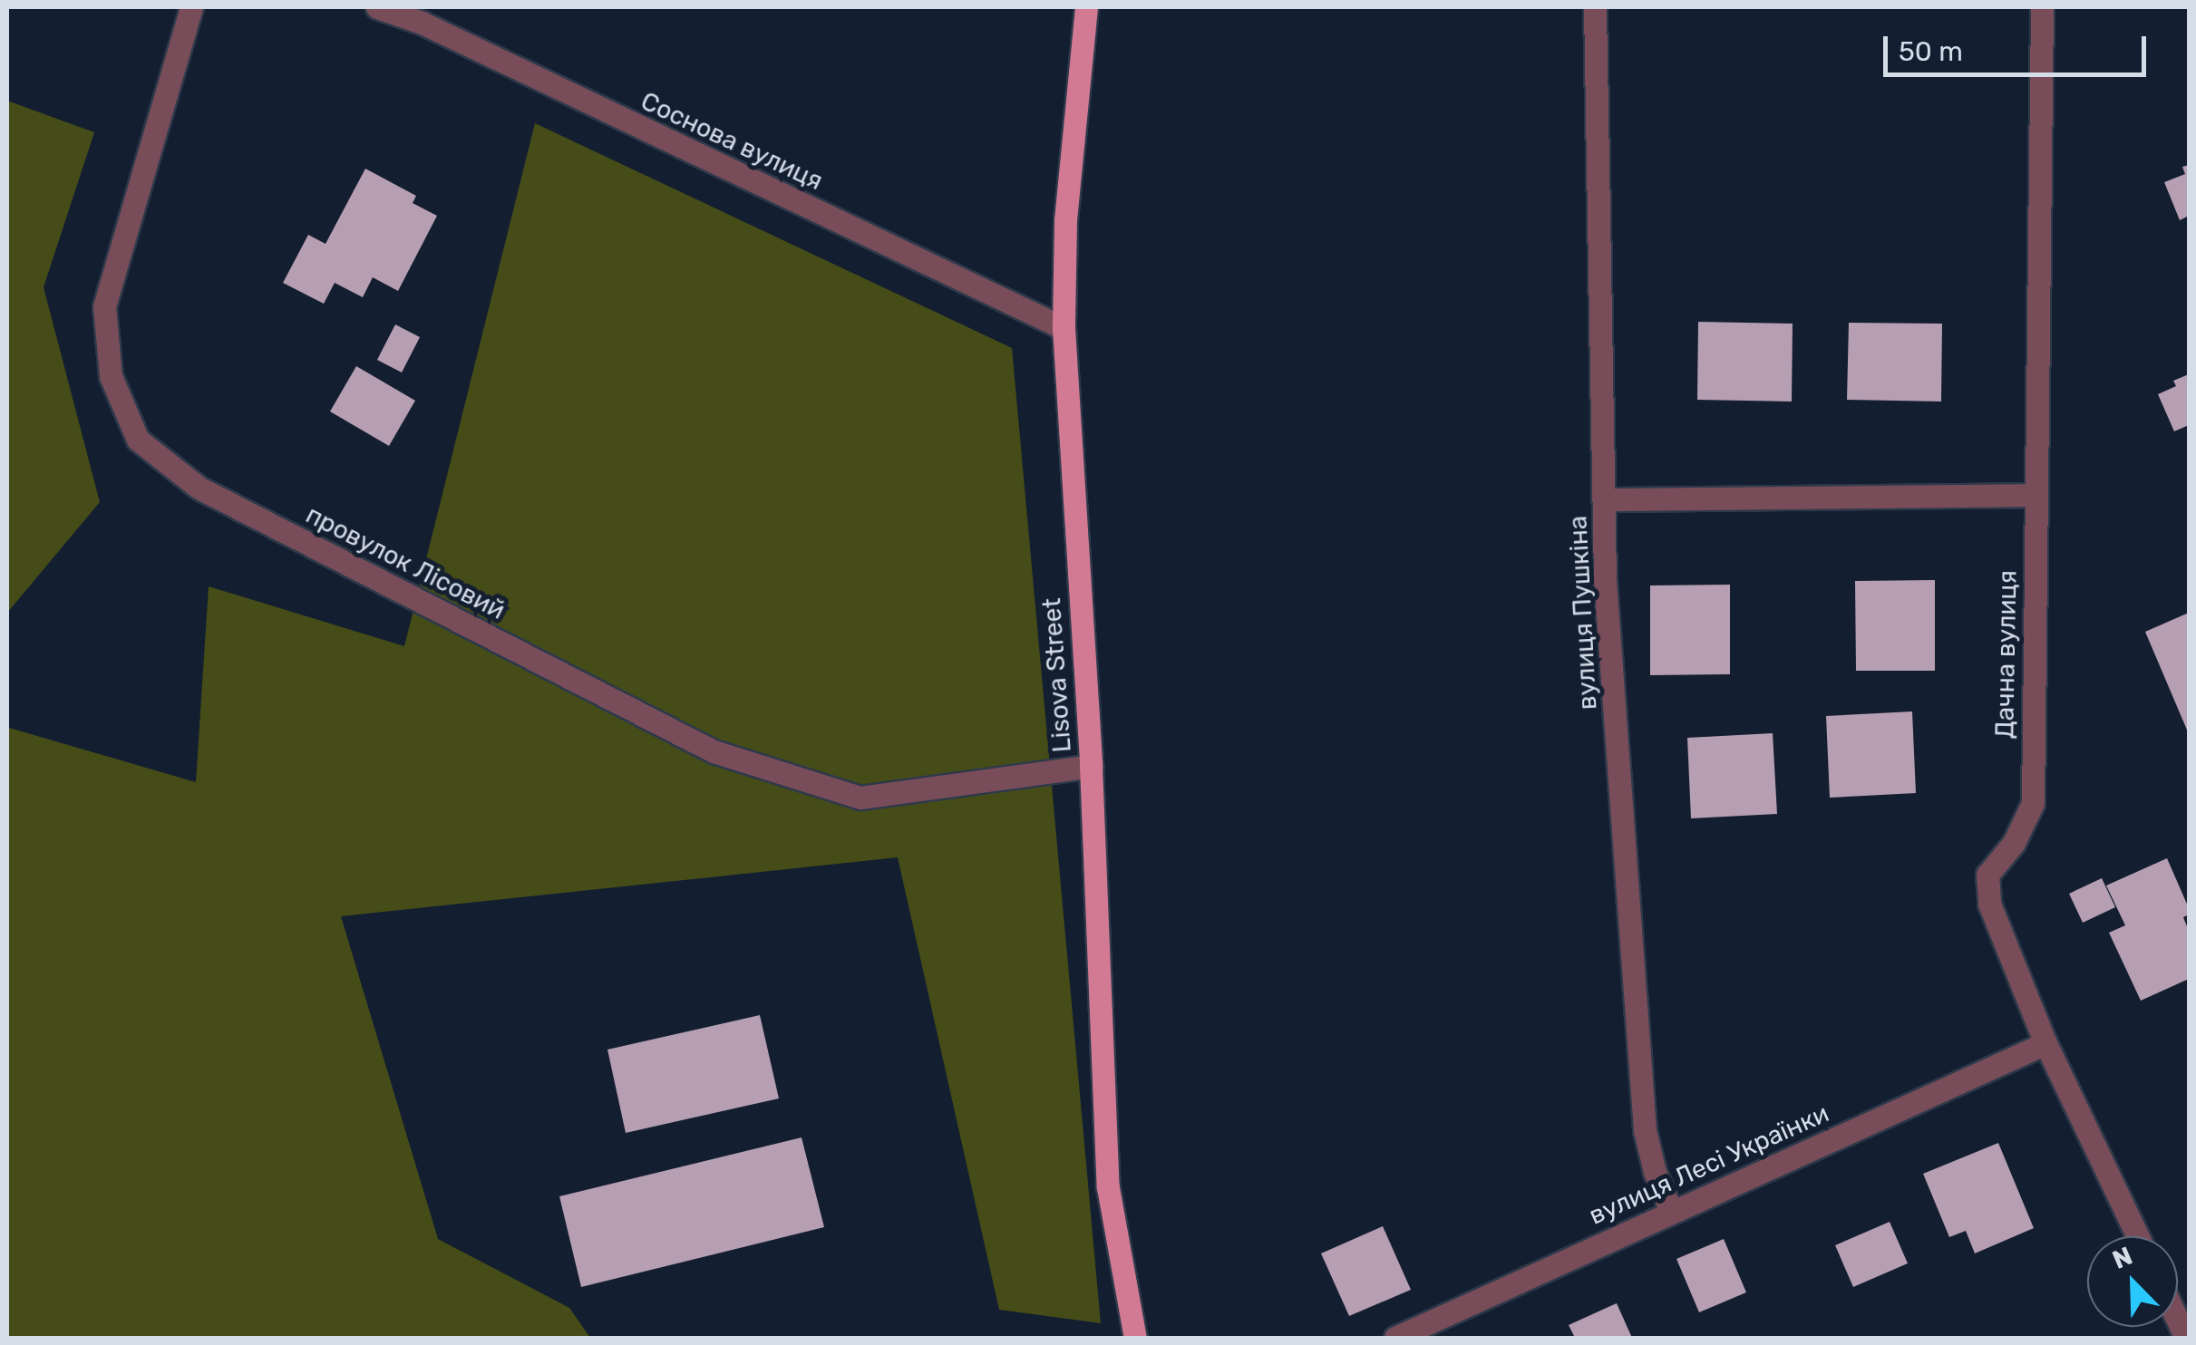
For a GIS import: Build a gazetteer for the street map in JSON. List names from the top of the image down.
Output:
{
  "streets": {
    "main road": ["Lisova Street"],
    "street": [
      "Соснова вулиця",
      "провулок Лісовий",
      "вулиця Пушкіна",
      "Дачна вулиця",
      "вулиця Лесі Українки"
    ]
  },
  "crossings": [
    ["Соснова вулиця", "Lisova Street"],
    ["провулок Лісовий", "Lisova Street"],
    ["вулиця Пушкіна", "вулиця Лесі Українки"],
    ["Дачна вулиця", "вулиця Лесі Українки"]
  ],
  "scale_bar": "50 m",
  "north": "top left"
}
